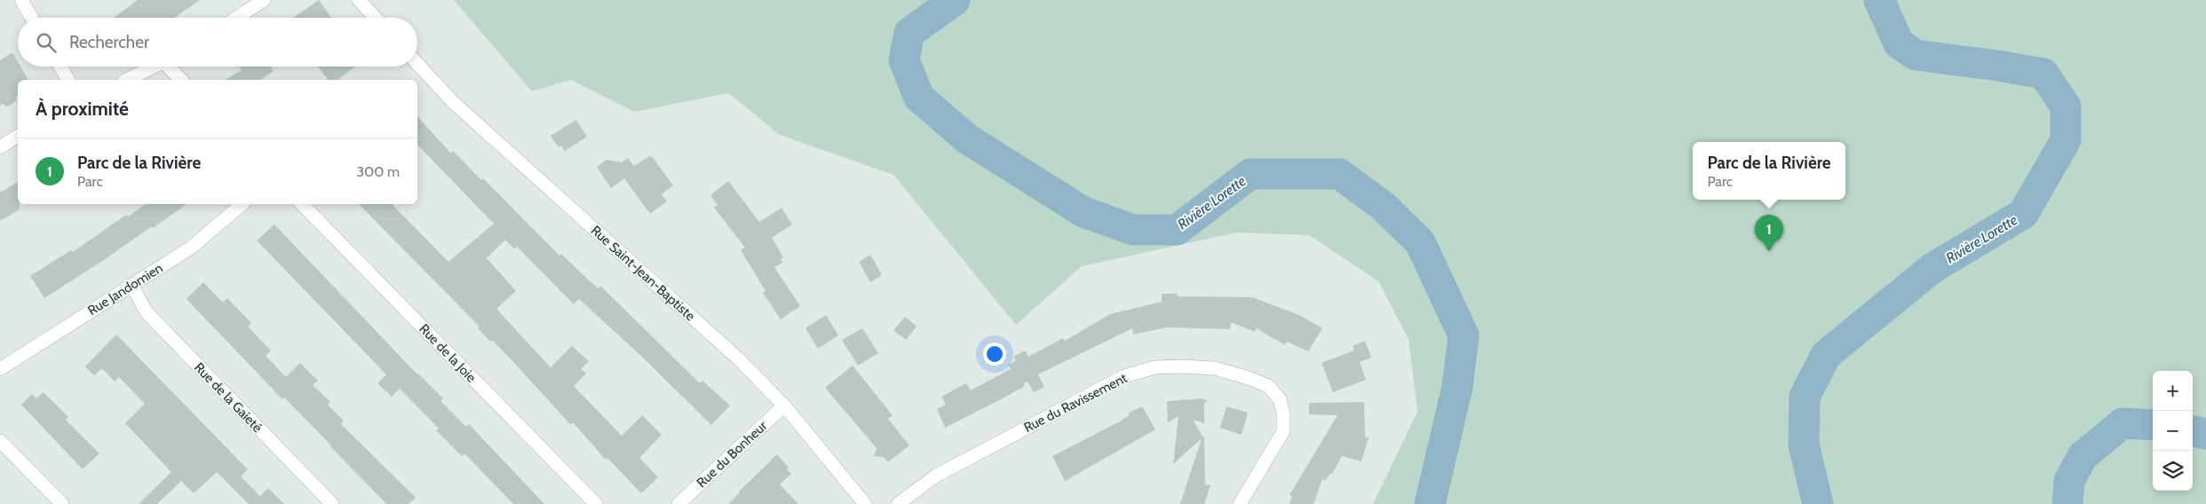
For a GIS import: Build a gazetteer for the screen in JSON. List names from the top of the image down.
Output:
{
  "streets": {
    "street": [
      "Rue Saint-Jean-Baptiste",
      "Rue Jandomien",
      "Rue de la Joie",
      "Rue de la Gaieté",
      "Rue du Ravissement",
      "Rue du Bonheur"
    ]
  },
  "crossings": [
    ["Rue Saint-Jean-Baptiste", "Rue du Bonheur"],
    ["Rue Jandomien", "Rue de la Gaieté"]
  ],
  "water": ["Rivière Lorette"],
  "page": {
    "search": "Rechercher",
    "heading": "À proximité",
    "list": [
      {
        "mark": "1",
        "name": "Parc de la Rivière",
        "note": "Parc",
        "value": "300 m"
      }
    ],
    "popup": ["Parc de la Rivière", "Parc"],
    "pins": "1",
    "map_buttons": ["+", "−"]
  }
}
